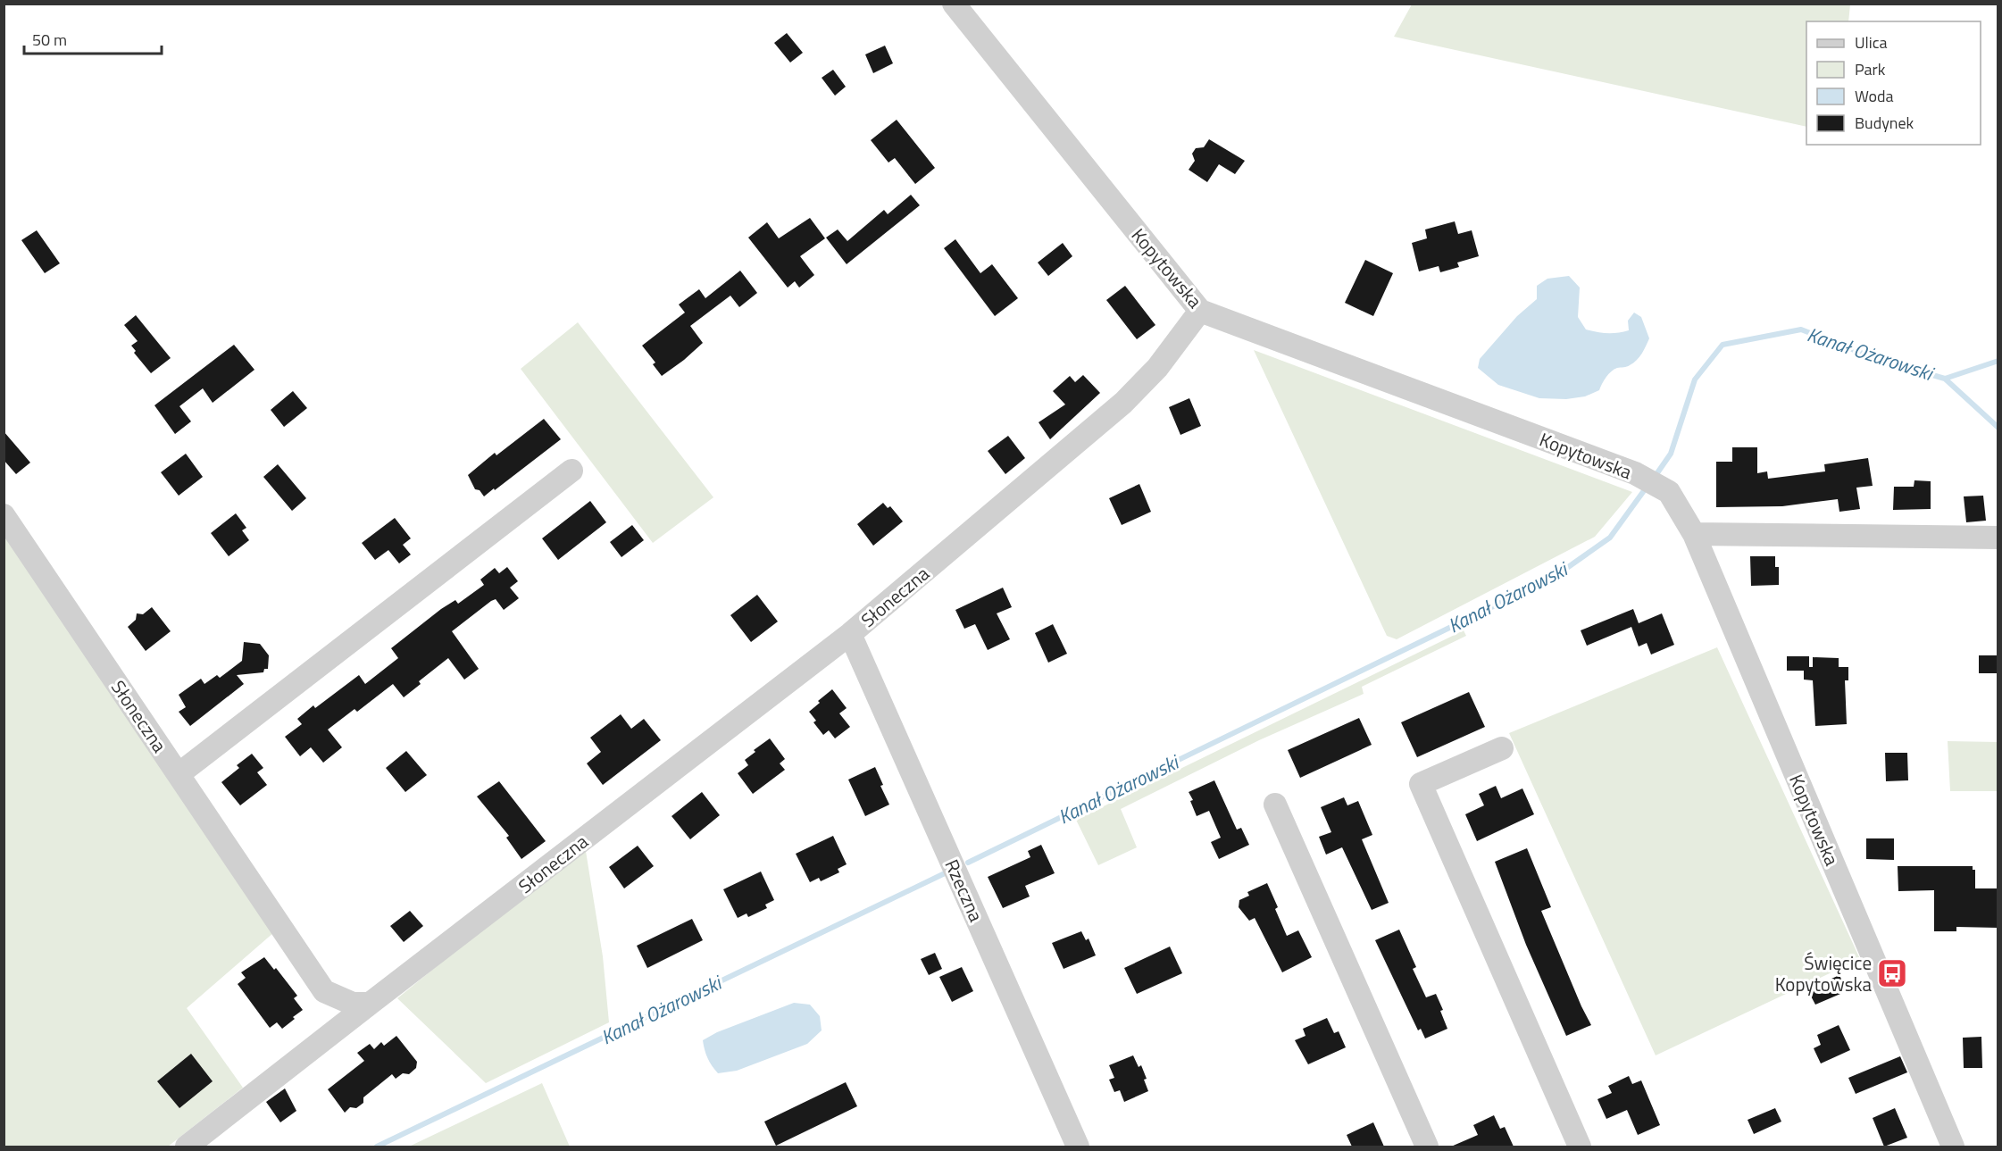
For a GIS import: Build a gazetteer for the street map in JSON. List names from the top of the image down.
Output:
{
  "streets": {
    "street": ["Kopytowska", "Słoneczna", "Rzeczna"]
  },
  "crossings": [
    ["Kopytowska", "Słoneczna"],
    ["Słoneczna", "Rzeczna"]
  ],
  "water": ["Kanał Ożarowski"],
  "places": {
    "bus stop": ["Święcice Kopytowska"]
  },
  "legend": [
    "Ulica",
    "Park",
    "Woda",
    "Budynek"
  ],
  "scale_bar": "50 m"
}
